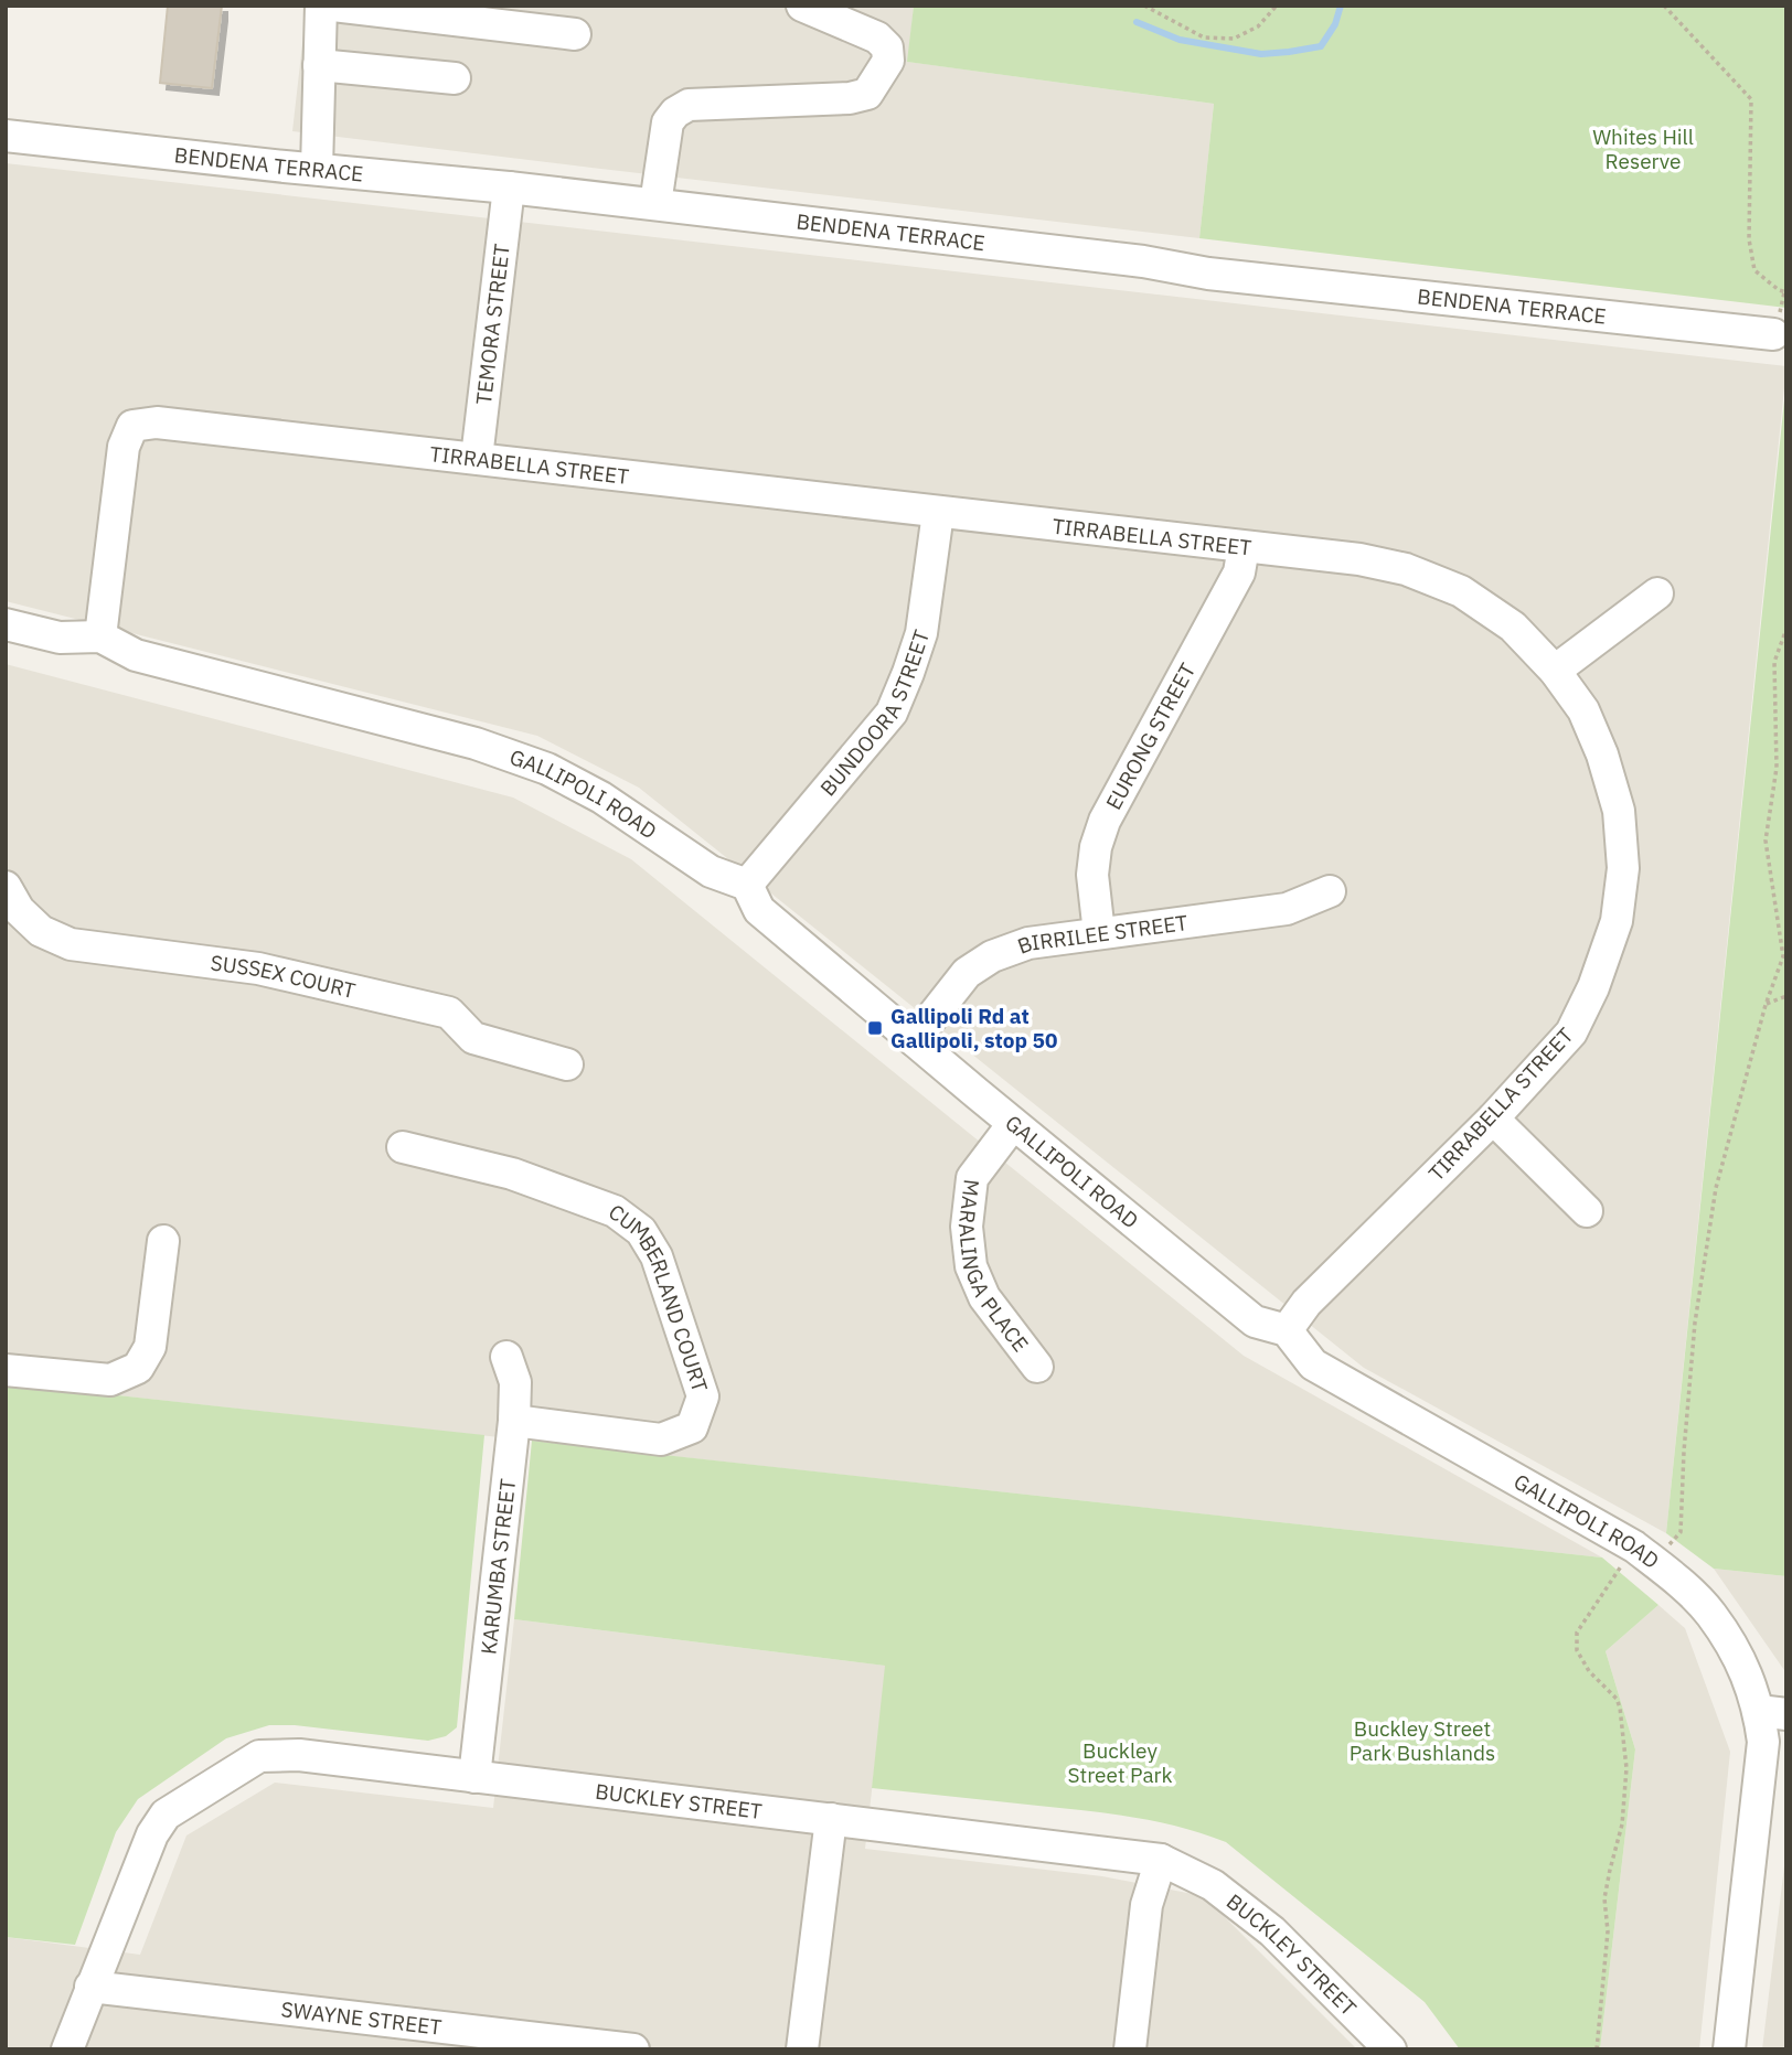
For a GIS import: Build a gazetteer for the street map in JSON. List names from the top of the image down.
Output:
{
  "streets": {
    "street": [
      "BENDENA TERRACE",
      "TEMORA STREET",
      "TIRRABELLA STREET",
      "BUNDOORA STREET",
      "EURONG STREET",
      "GALLIPOLI ROAD",
      "BIRRILEE STREET",
      "SUSSEX COURT",
      "MARALINGA PLACE",
      "CUMBERLAND COURT",
      "KARUMBA STREET",
      "BUCKLEY STREET",
      "SWAYNE STREET"
    ]
  },
  "crossings": [
    ["BENDENA TERRACE", "TEMORA STREET"],
    ["TEMORA STREET", "TIRRABELLA STREET"],
    ["TIRRABELLA STREET", "BUNDOORA STREET"],
    ["TIRRABELLA STREET", "EURONG STREET"],
    ["TIRRABELLA STREET", "GALLIPOLI ROAD"],
    ["BUNDOORA STREET", "GALLIPOLI ROAD"],
    ["EURONG STREET", "BIRRILEE STREET"],
    ["GALLIPOLI ROAD", "BIRRILEE STREET"],
    ["GALLIPOLI ROAD", "MARALINGA PLACE"],
    ["CUMBERLAND COURT", "KARUMBA STREET"],
    ["KARUMBA STREET", "BUCKLEY STREET"],
    ["BUCKLEY STREET", "SWAYNE STREET"]
  ],
  "parks": ["Whites Hill Reserve", "Buckley Street Park Bushlands", "Buckley Street Park"],
  "places": {
    "transit": ["Gallipoli Rd at Gallipoli, stop 50"]
  }
}
